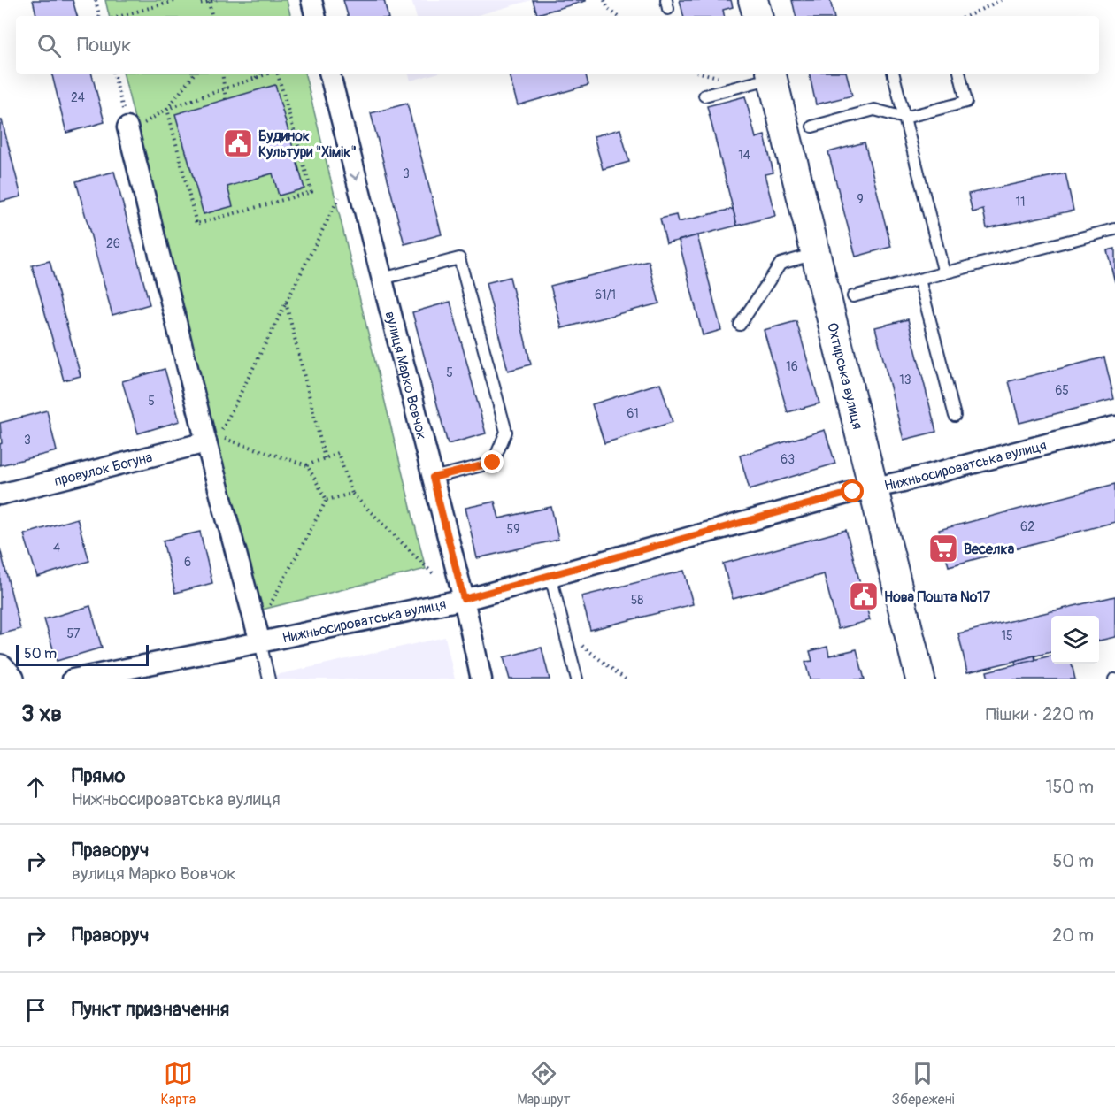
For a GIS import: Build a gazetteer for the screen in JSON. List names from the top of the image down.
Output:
{
  "streets": {
    "main road": ["Охтирська вулиця"],
    "street": ["вулиця Марко Вовчок", "Нижньосироватська вулиця", "провулок Богуна"]
  },
  "crossings": [
    ["вулиця Марко Вовчок", "Нижньосироватська вулиця"],
    ["Охтирська вулиця", "Нижньосироватська вулиця"]
  ],
  "places": {
    "public building": ["Будинок Культури \"Хімік\"", "Нова Пошта №17"],
    "supermarket": ["Веселка"]
  },
  "house_numbers": [
    "24",
    "14",
    "3",
    "9",
    "11",
    "26",
    "61/1",
    "16",
    "5",
    "13",
    "65",
    "5",
    "61",
    "3",
    "63",
    "62",
    "59",
    "4",
    "6",
    "58",
    "57",
    "15"
  ],
  "scale_bar": "50 m",
  "page": {
    "search": "Пошук",
    "scale": "50 m",
    "heading": ["3 хв", "Пішки · 220 m"],
    "list": [
      ["Прямо", "Нижньосироватська вулиця", "150 m"],
      ["Праворуч", "вулиця Марко Вовчок", "50 m"],
      ["Праворуч", "20 m"],
      "Пункт призначення"
    ],
    "nav": ["Карта", "Маршрут", "Збережені"]
  }
}
